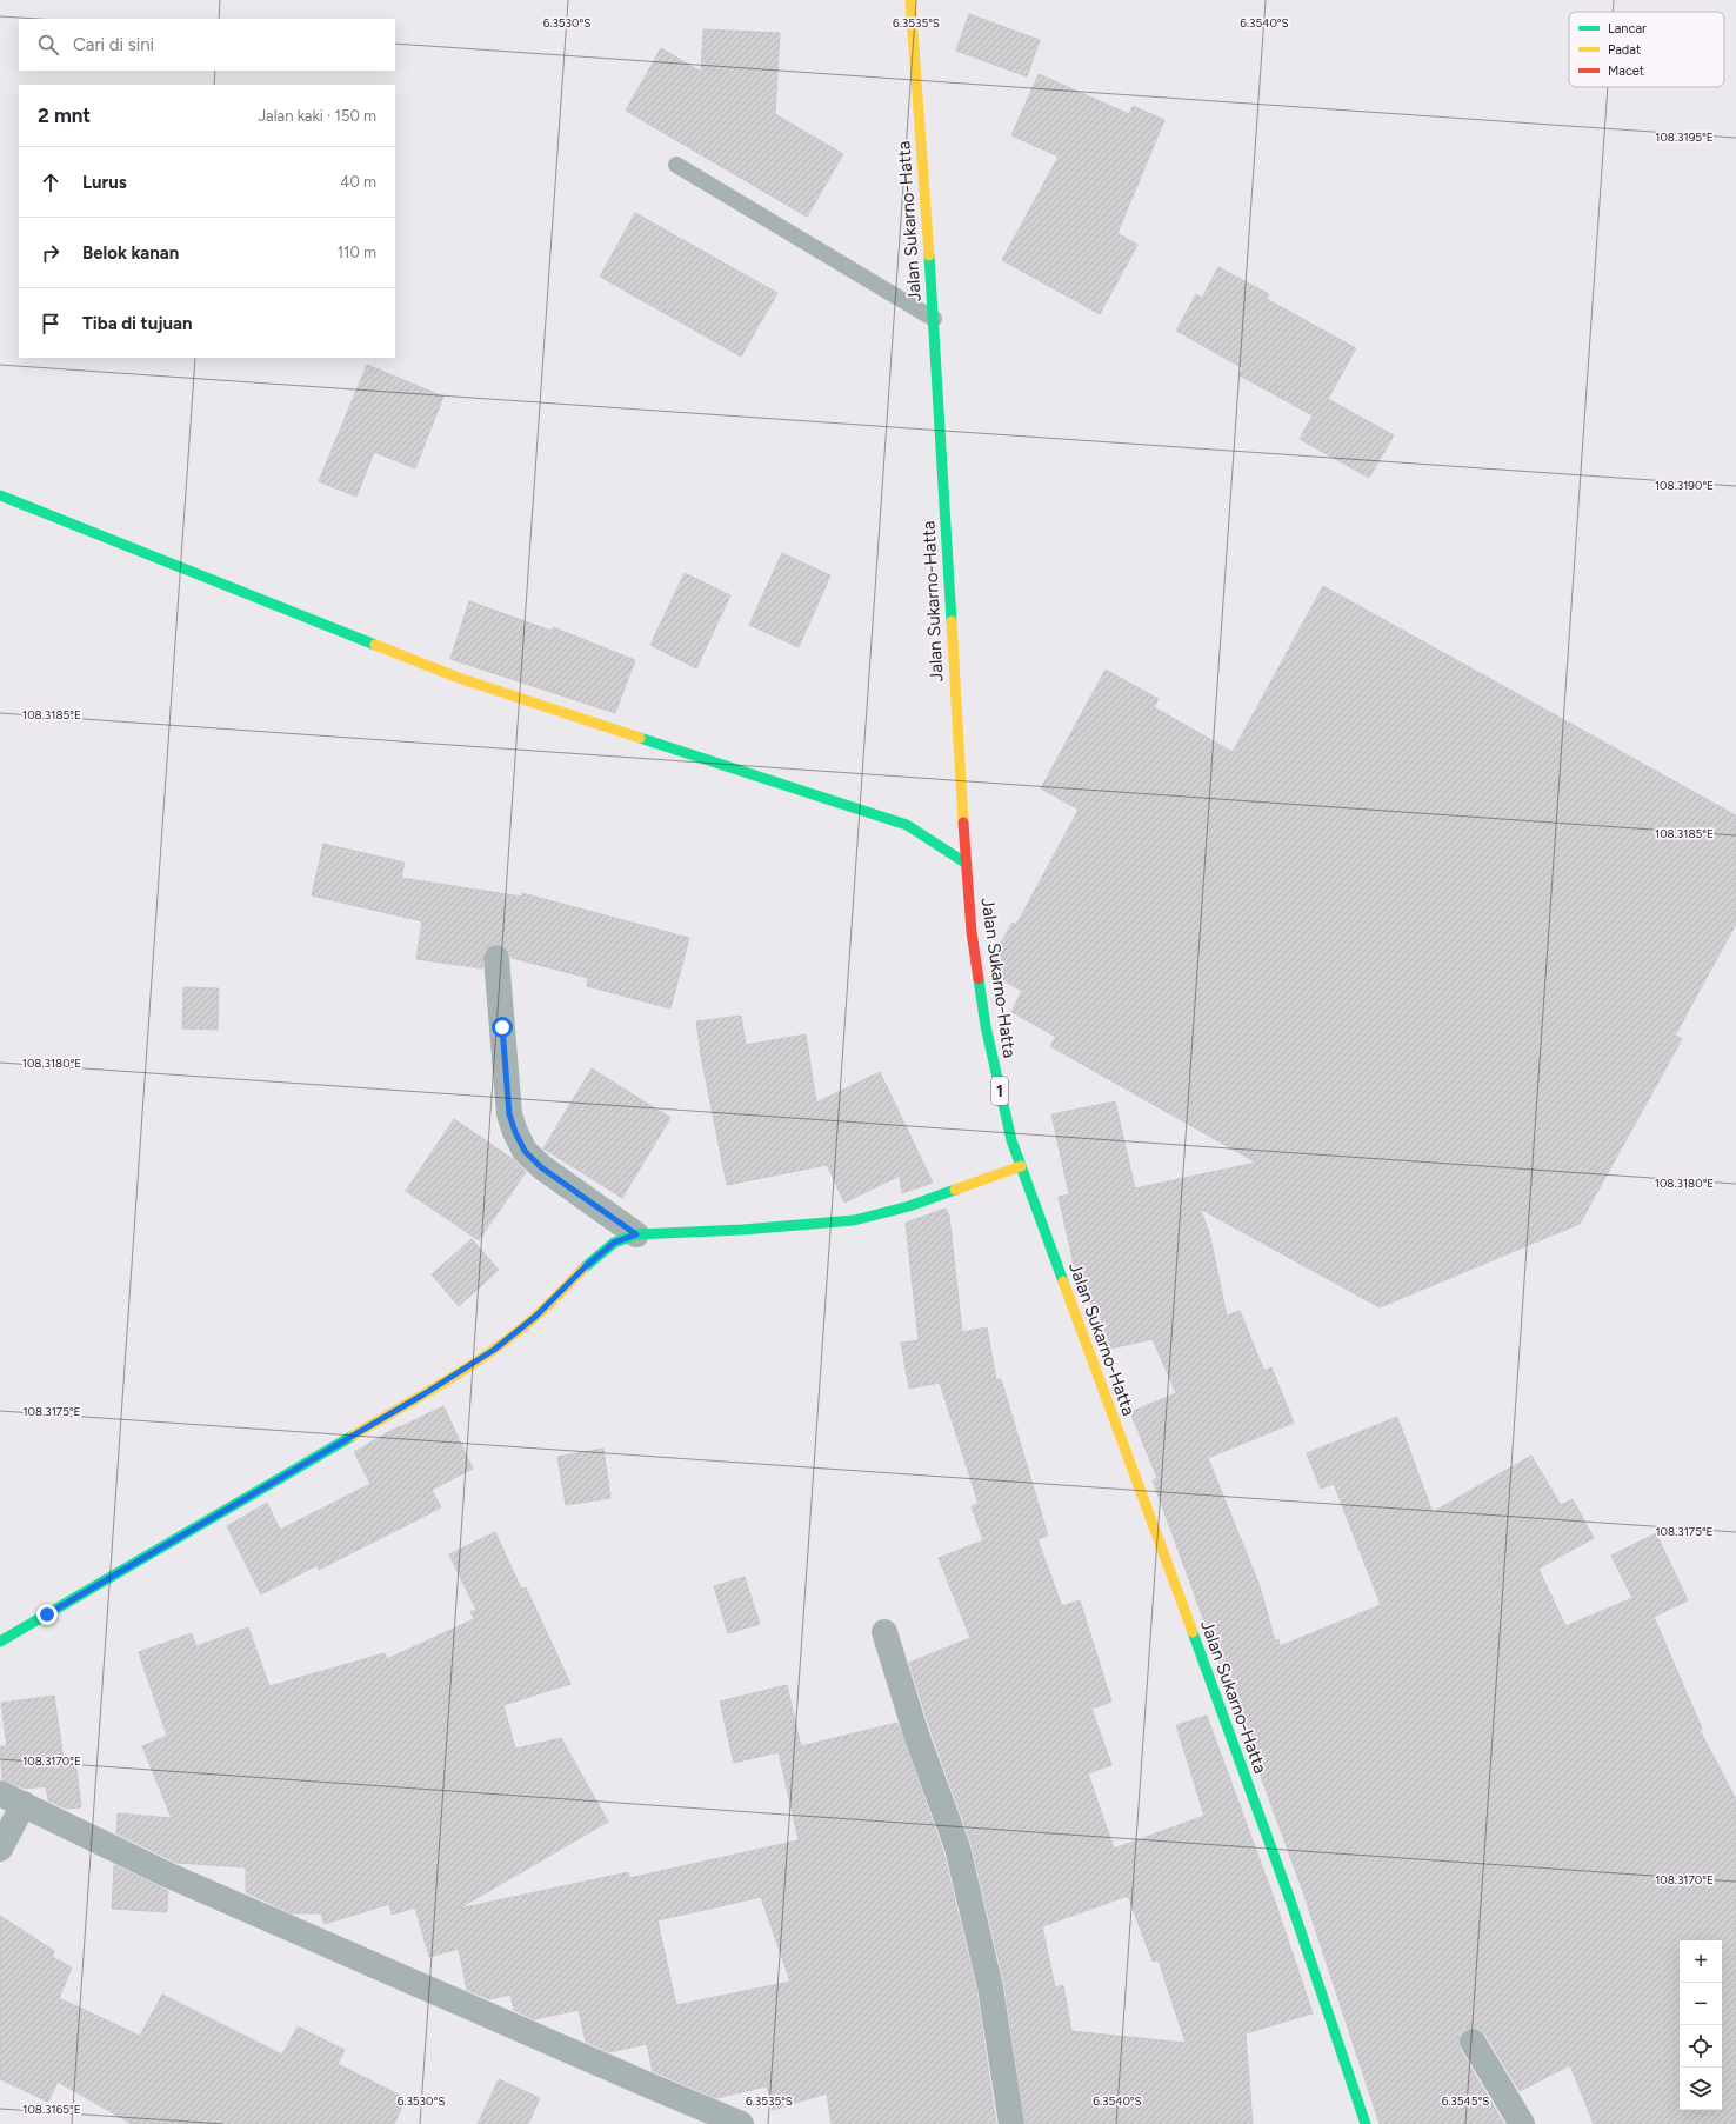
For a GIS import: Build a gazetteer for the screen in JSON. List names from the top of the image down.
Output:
{
  "streets": {
    "main road": ["Jalan Sukarno-Hatta", "1"]
  },
  "legend": ["Lancar", "Padat", "Macet"],
  "page": {
    "search": "Cari di sini",
    "heading": ["2 mnt", "Jalan kaki · 150 m"],
    "list": [
      ["Lurus", "40 m"],
      ["Belok kanan", "110 m"],
      "Tiba di tujuan"
    ],
    "map_buttons": ["+", "−"]
  },
  "coordinates": [
    "6.3530°S",
    "6.3535°S",
    "6.3540°S",
    "108.3195°E",
    "108.3190°E",
    "108.3185°E",
    "108.3180°E",
    "108.3175°E",
    "108.3170°E",
    "6.3545°S",
    "108.3165°E"
  ]
}
